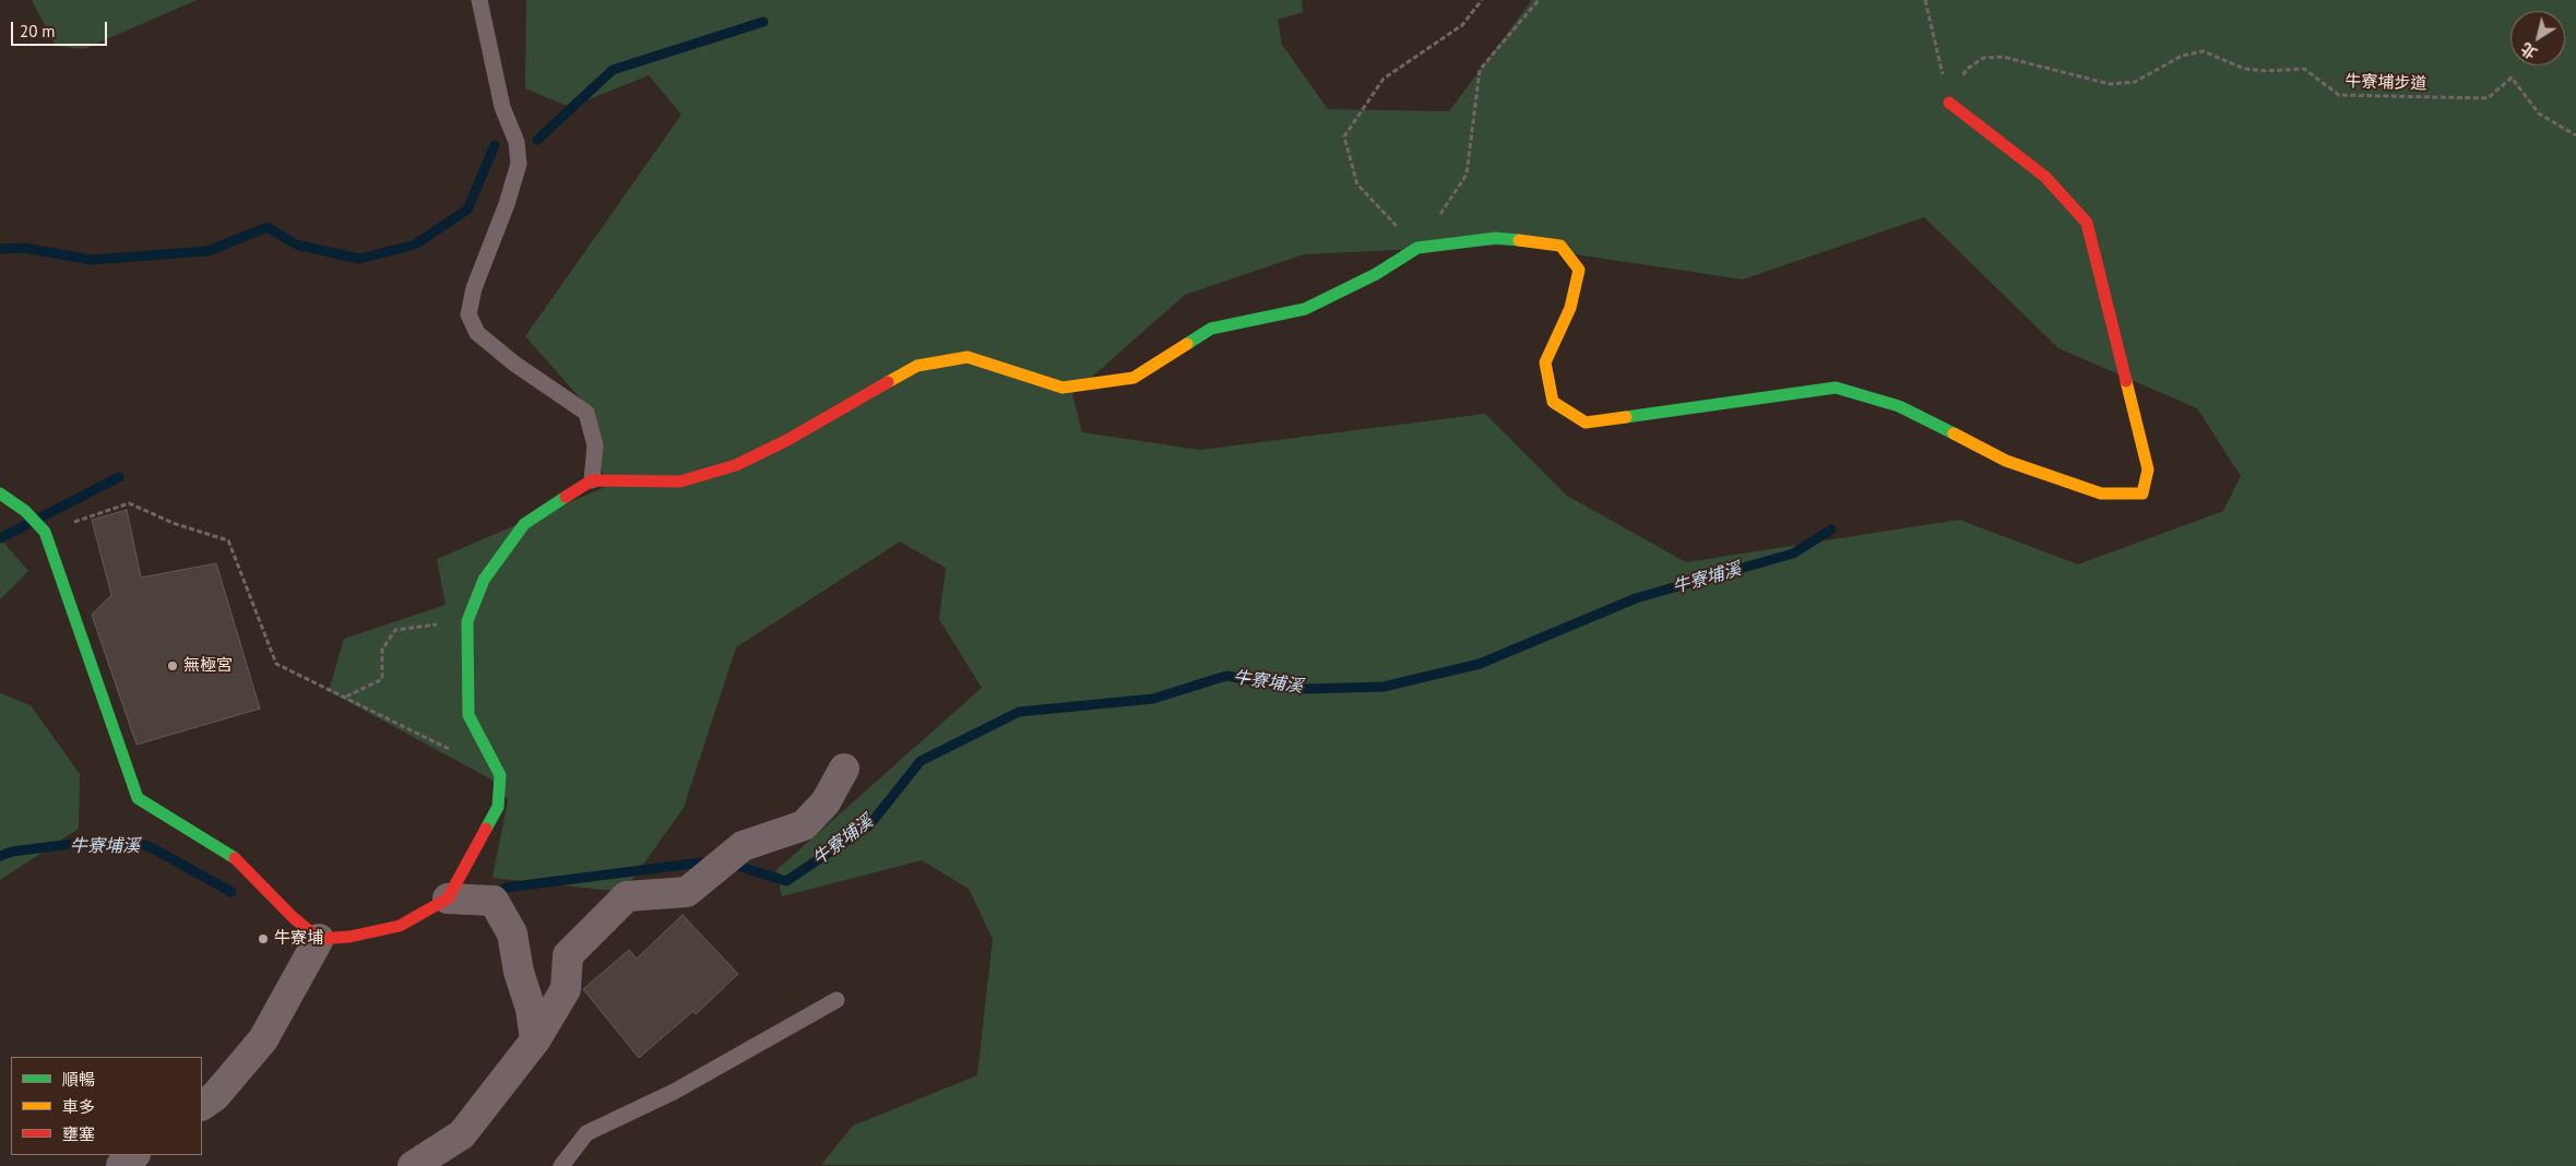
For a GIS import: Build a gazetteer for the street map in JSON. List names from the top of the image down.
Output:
{
  "streets": {
    "path": ["牛寮埔步道"]
  },
  "water": ["牛寮埔溪"],
  "places": ["無極宮", "牛寮埔"],
  "legend": ["順暢", "車多", "壅塞"],
  "scale_bar": "20 m",
  "north": "bottom left"
}
